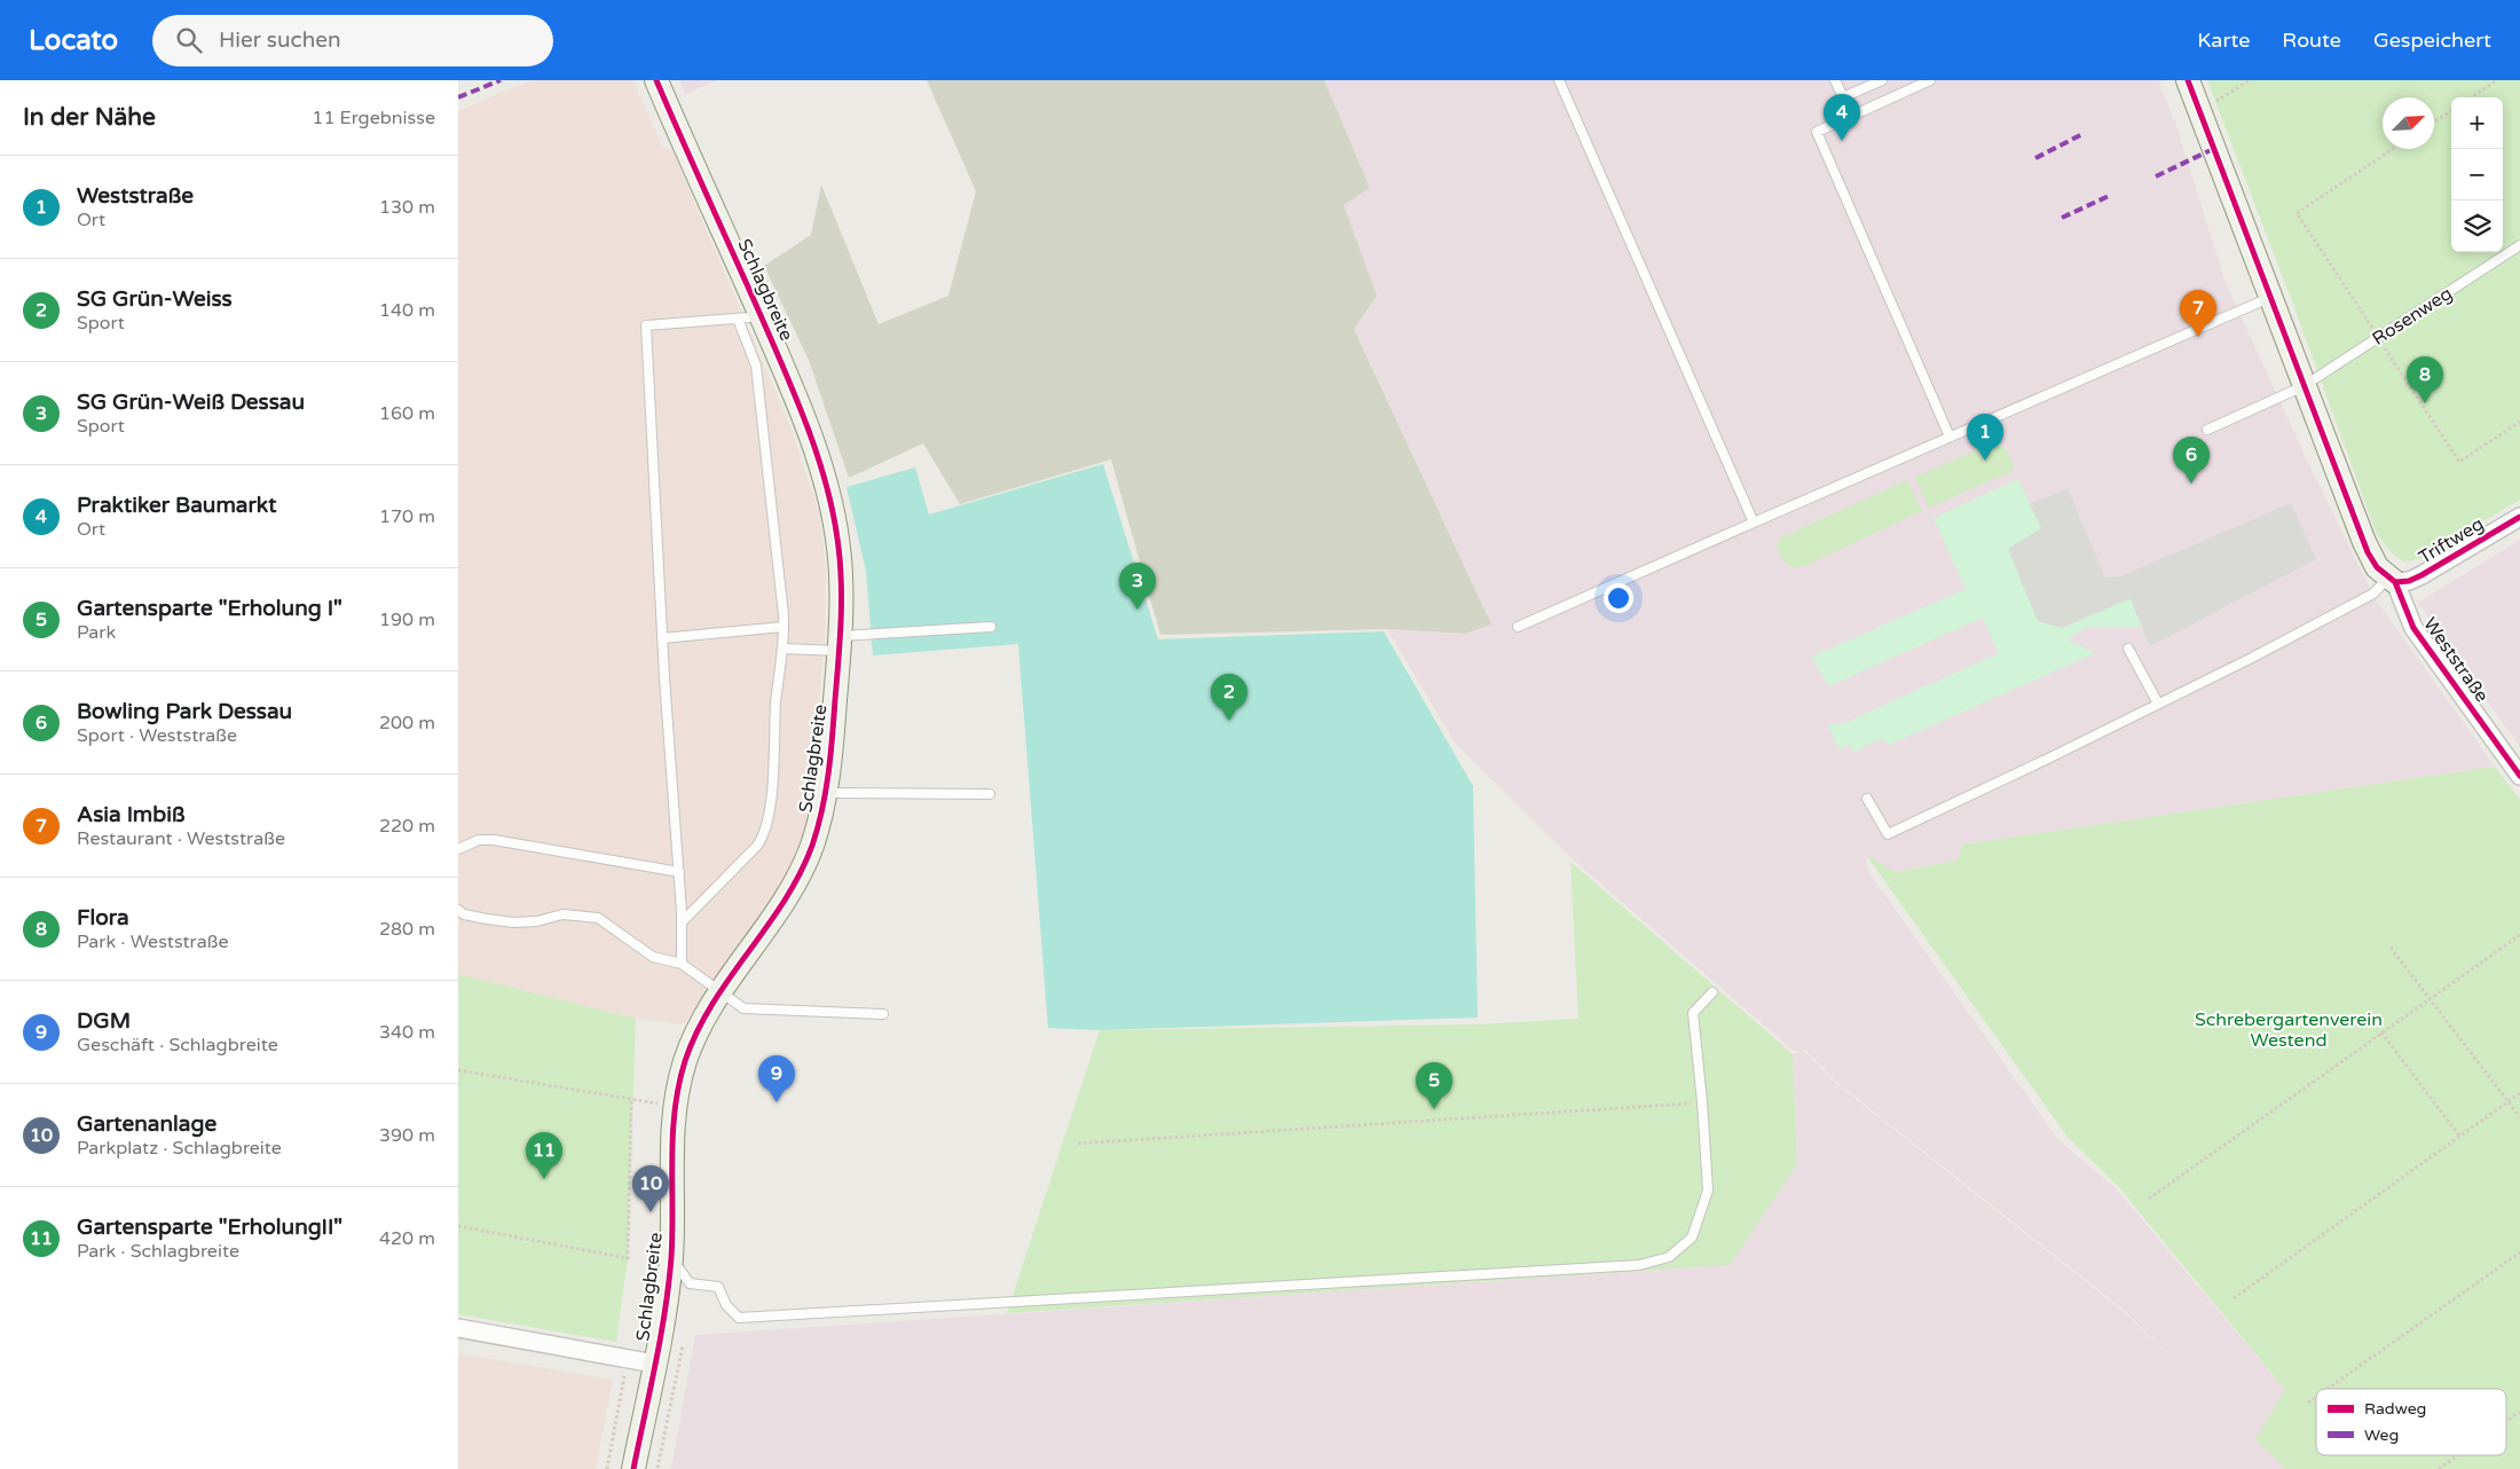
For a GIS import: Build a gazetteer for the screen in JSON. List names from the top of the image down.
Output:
{
  "streets": {
    "street": ["Schlagbreite", "Triftweg", "Weststraße"],
    "lane": ["Rosenweg"]
  },
  "crossings": [
    ["Rosenweg", "Weststraße"],
    ["Triftweg", "Weststraße"]
  ],
  "parks": ["Schrebergartenverein Westend"],
  "legend": ["Radweg", "Weg"],
  "north": "top right",
  "page": {
    "header": "Locato",
    "search": "Hier suchen",
    "nav": ["Karte", "Route", "Gespeichert"],
    "heading": ["In der Nähe", "11 Ergebnisse"],
    "pins": [
      "4",
      "7",
      "8",
      "1",
      "6",
      "3",
      "2",
      "9",
      "5",
      "11",
      "10"
    ],
    "map_buttons": ["+", "−"],
    "list": [
      {
        "mark": "1",
        "name": "Weststraße",
        "note": "Ort",
        "value": "130 m"
      },
      {
        "mark": "2",
        "name": "SG Grün-Weiss",
        "note": "Sport",
        "value": "140 m"
      },
      {
        "mark": "3",
        "name": "SG Grün-Weiß Dessau",
        "note": "Sport",
        "value": "160 m"
      },
      {
        "mark": "4",
        "name": "Praktiker Baumarkt",
        "note": "Ort",
        "value": "170 m"
      },
      {
        "mark": "5",
        "name": "Gartensparte \"Erholung I\"",
        "note": "Park",
        "value": "190 m"
      },
      {
        "mark": "6",
        "name": "Bowling Park Dessau",
        "note": "Sport · Weststraße",
        "value": "200 m"
      },
      {
        "mark": "7",
        "name": "Asia Imbiß",
        "note": "Restaurant · Weststraße",
        "value": "220 m"
      },
      {
        "mark": "8",
        "name": "Flora",
        "note": "Park · Weststraße",
        "value": "280 m"
      },
      {
        "mark": "9",
        "name": "DGM",
        "note": "Geschäft · Schlagbreite",
        "value": "340 m"
      },
      {
        "mark": "10",
        "name": "Gartenanlage",
        "note": "Parkplatz · Schlagbreite",
        "value": "390 m"
      },
      {
        "mark": "11",
        "name": "Gartensparte \"ErholungII\"",
        "note": "Park · Schlagbreite",
        "value": "420 m"
      }
    ]
  }
}
